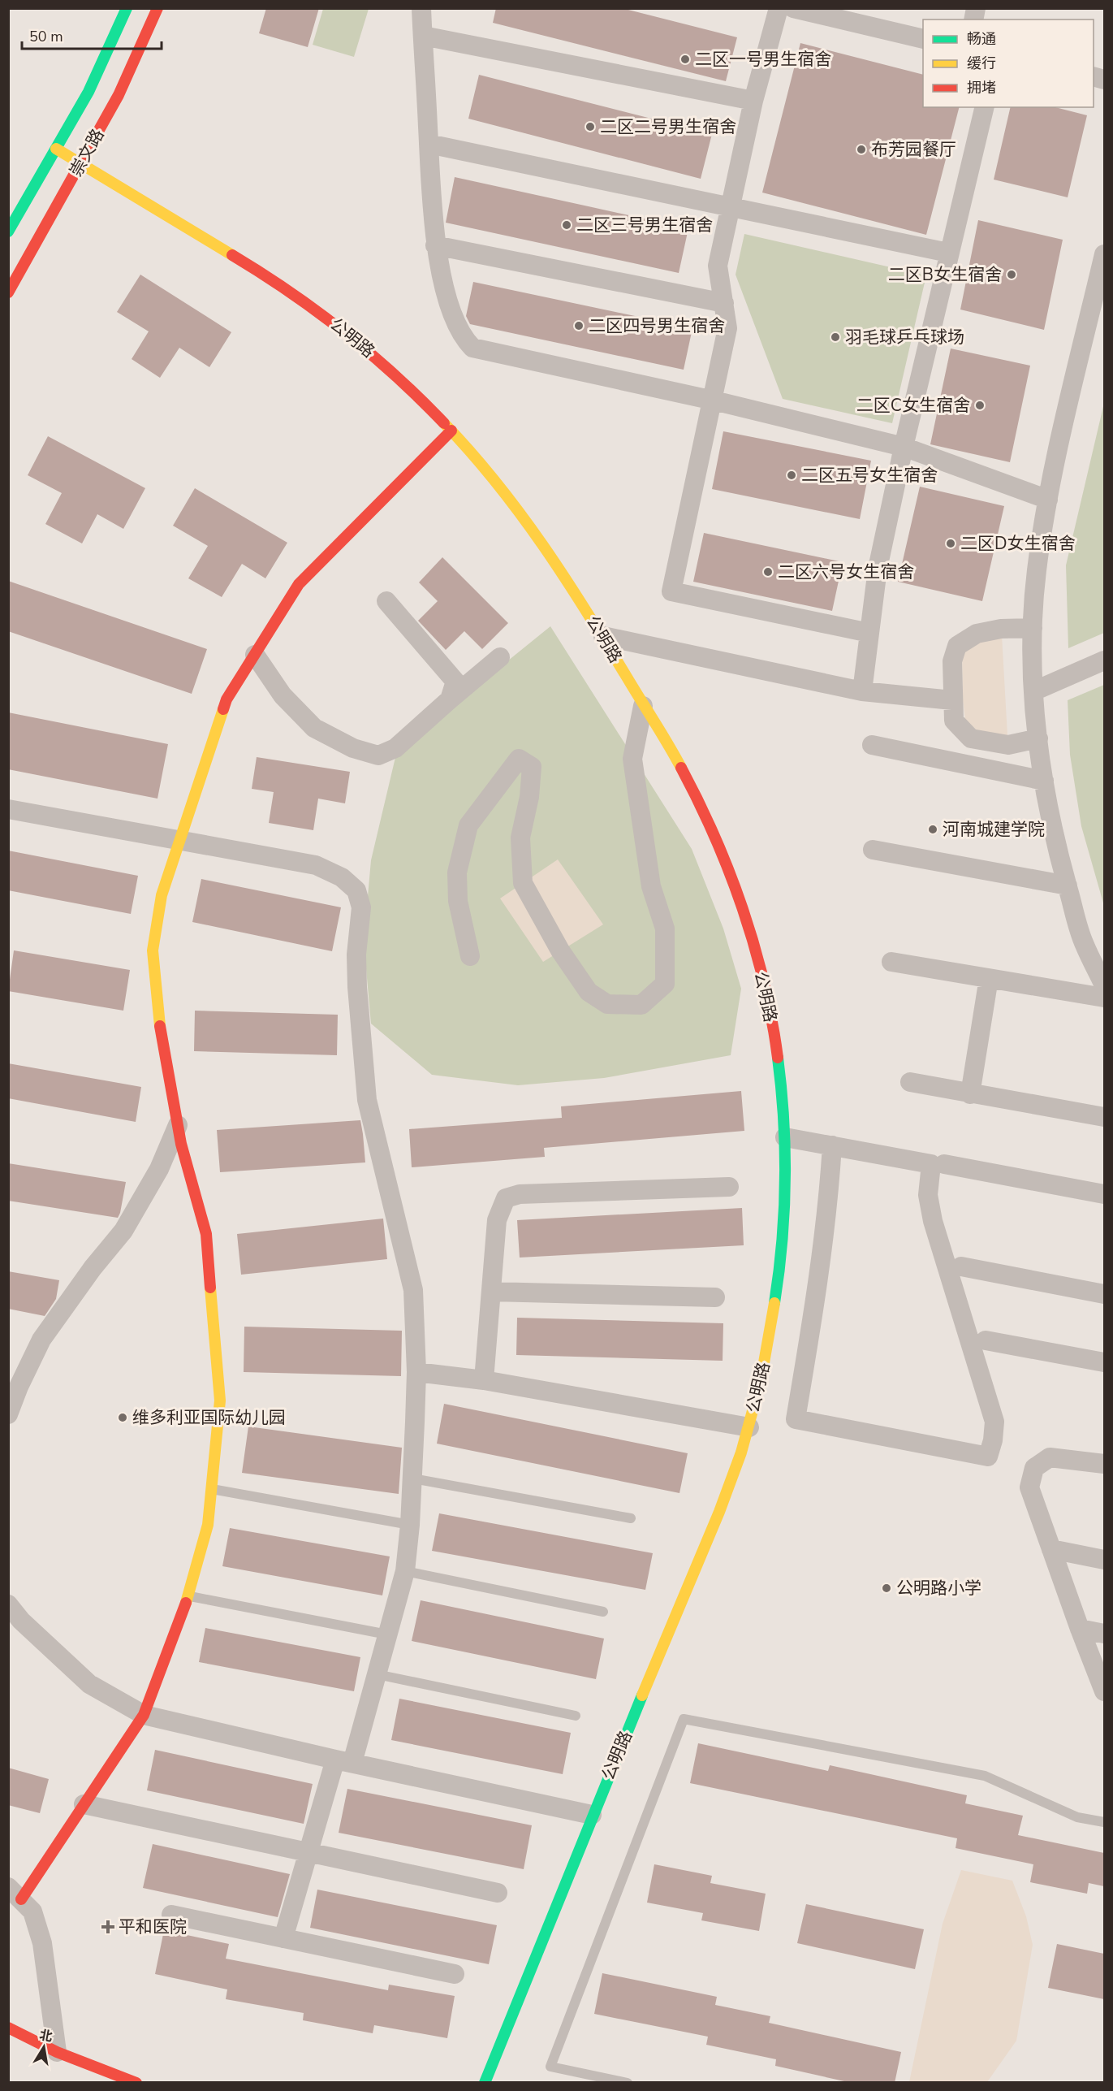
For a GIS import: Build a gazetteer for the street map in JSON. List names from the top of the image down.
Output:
{
  "streets": {
    "street": ["崇文路", "公明路"]
  },
  "crossings": [
    ["崇文路", "公明路"]
  ],
  "places": {
    "other": [
      "二区一号男生宿舍",
      "二区二号男生宿舍",
      "布芳园餐厅",
      "二区三号男生宿舍",
      "二区B女生宿舍",
      "二区四号男生宿舍",
      "羽毛球乒乓球场",
      "二区C女生宿舍",
      "二区五号女生宿舍",
      "二区D女生宿舍",
      "二区六号女生宿舍",
      "河南城建学院",
      "维多利亚国际幼儿园",
      "公明路小学"
    ],
    "health": ["平和医院"]
  },
  "legend": ["畅通", "缓行", "拥堵"],
  "scale_bar": "50 m",
  "north": "top"
}
